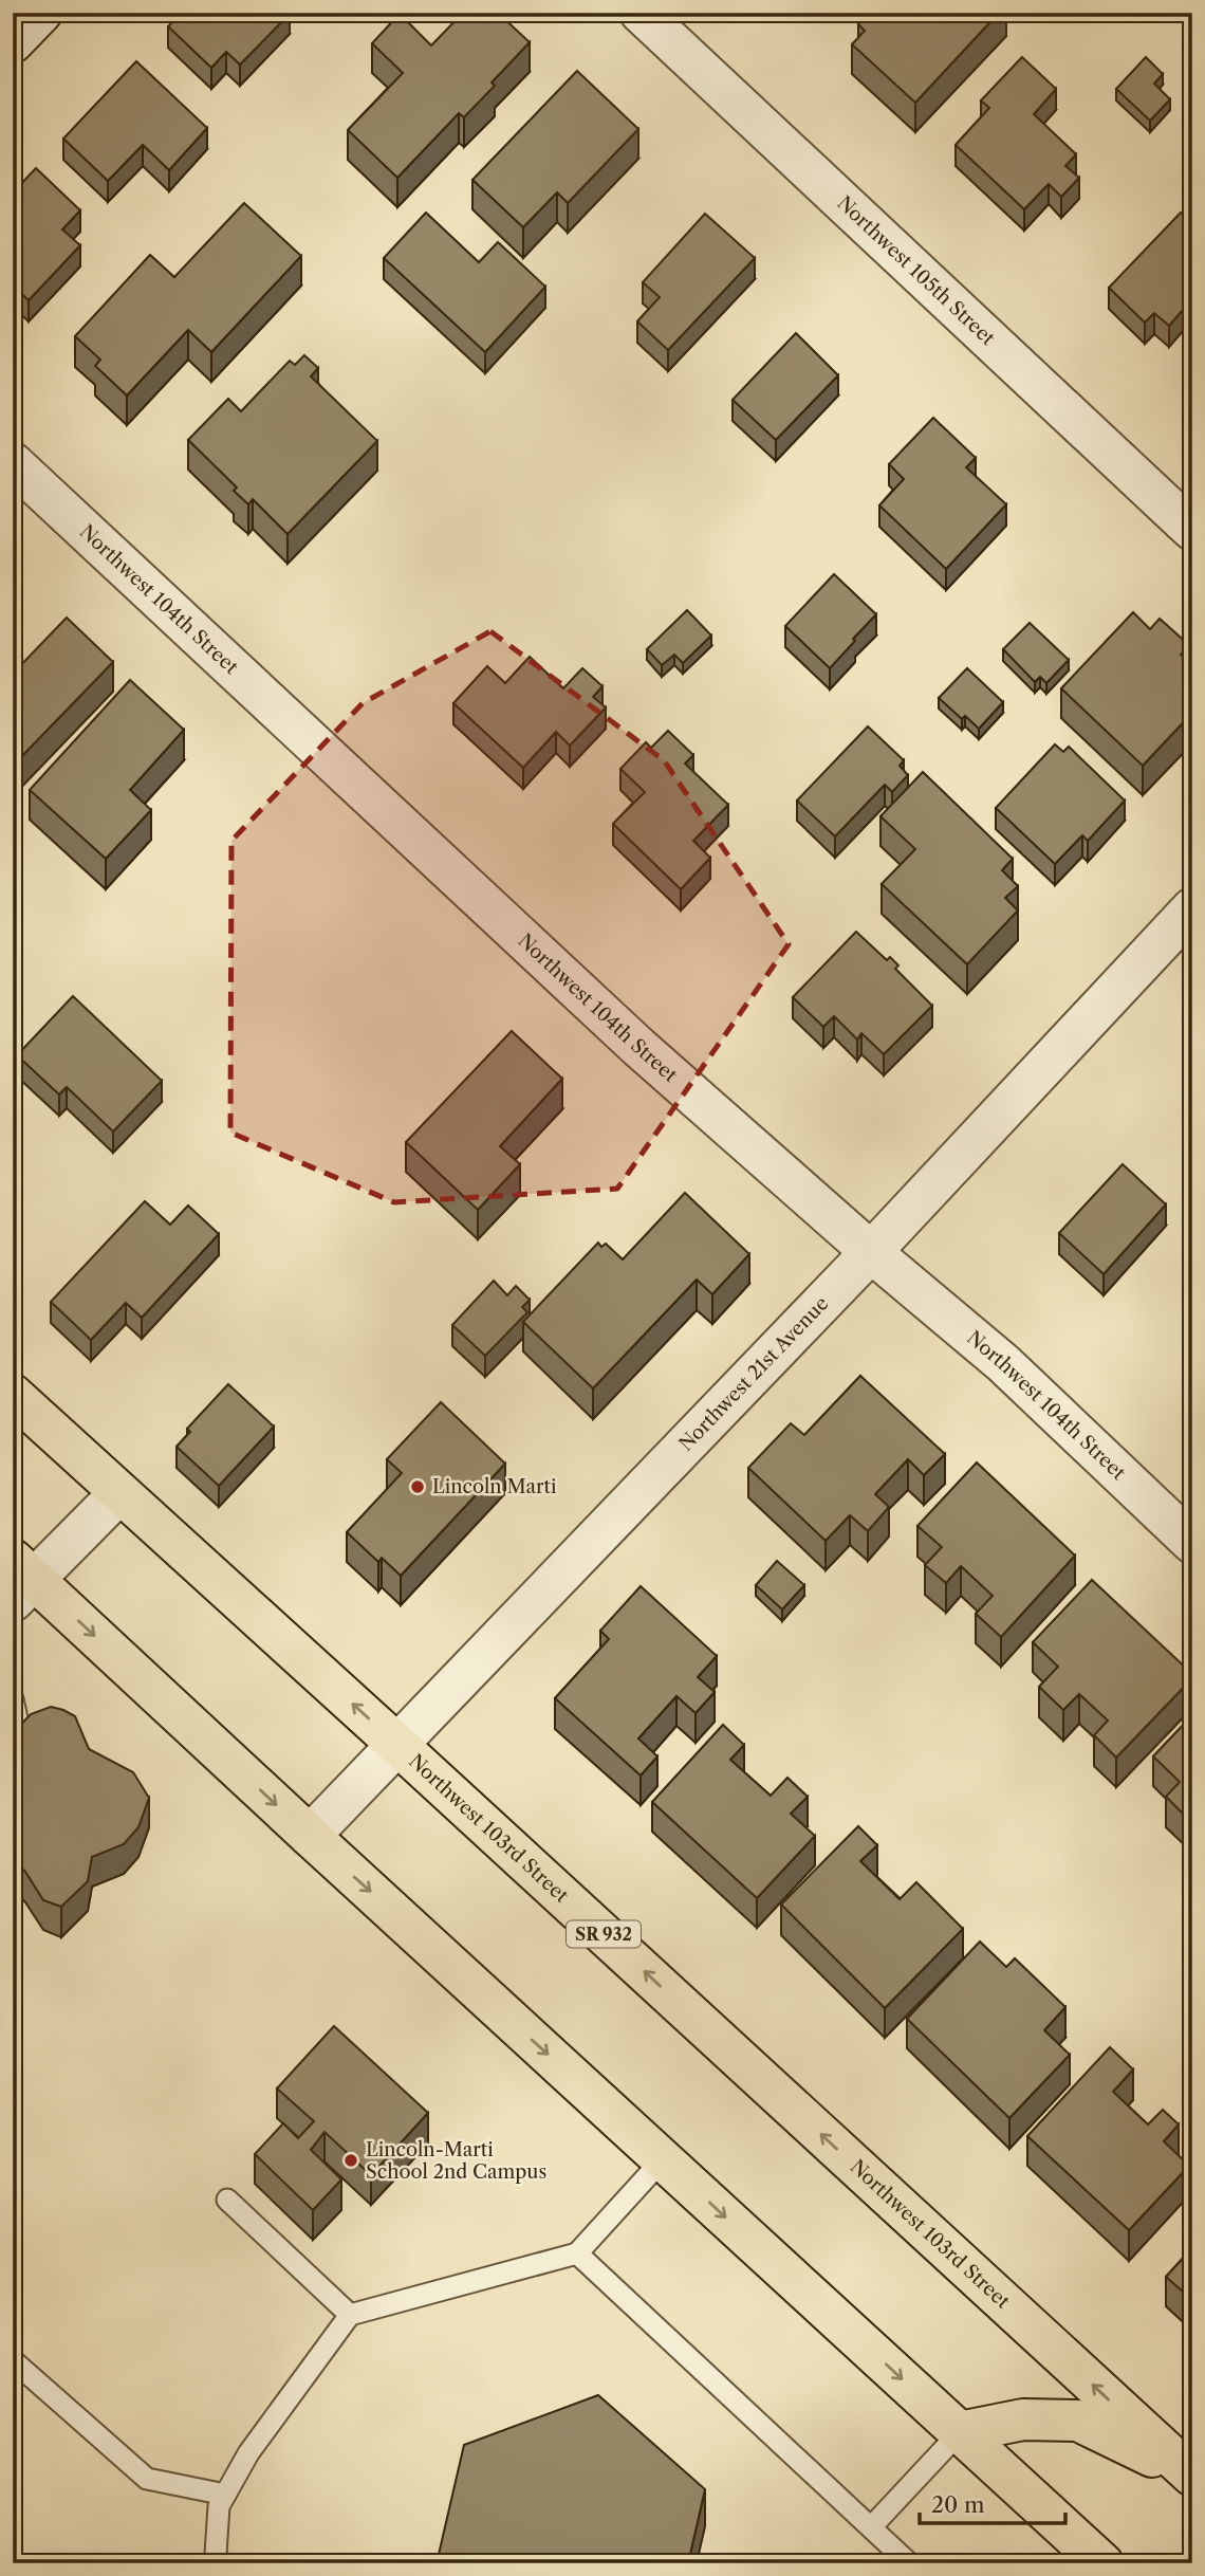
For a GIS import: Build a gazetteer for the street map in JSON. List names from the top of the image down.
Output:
{
  "streets": {
    "main road": ["Northwest 103rd Street", "SR 932"],
    "street": ["Northwest 105th Street", "Northwest 104th Street", "Northwest 21st Avenue"]
  },
  "crossings": [
    ["Northwest 104th Street", "Northwest 21st Avenue"],
    ["Northwest 21st Avenue", "Northwest 103rd Street"]
  ],
  "places": ["Lincoln Marti", "Lincoln-Marti School 2nd Campus"],
  "scale_bar": "20 m"
}
